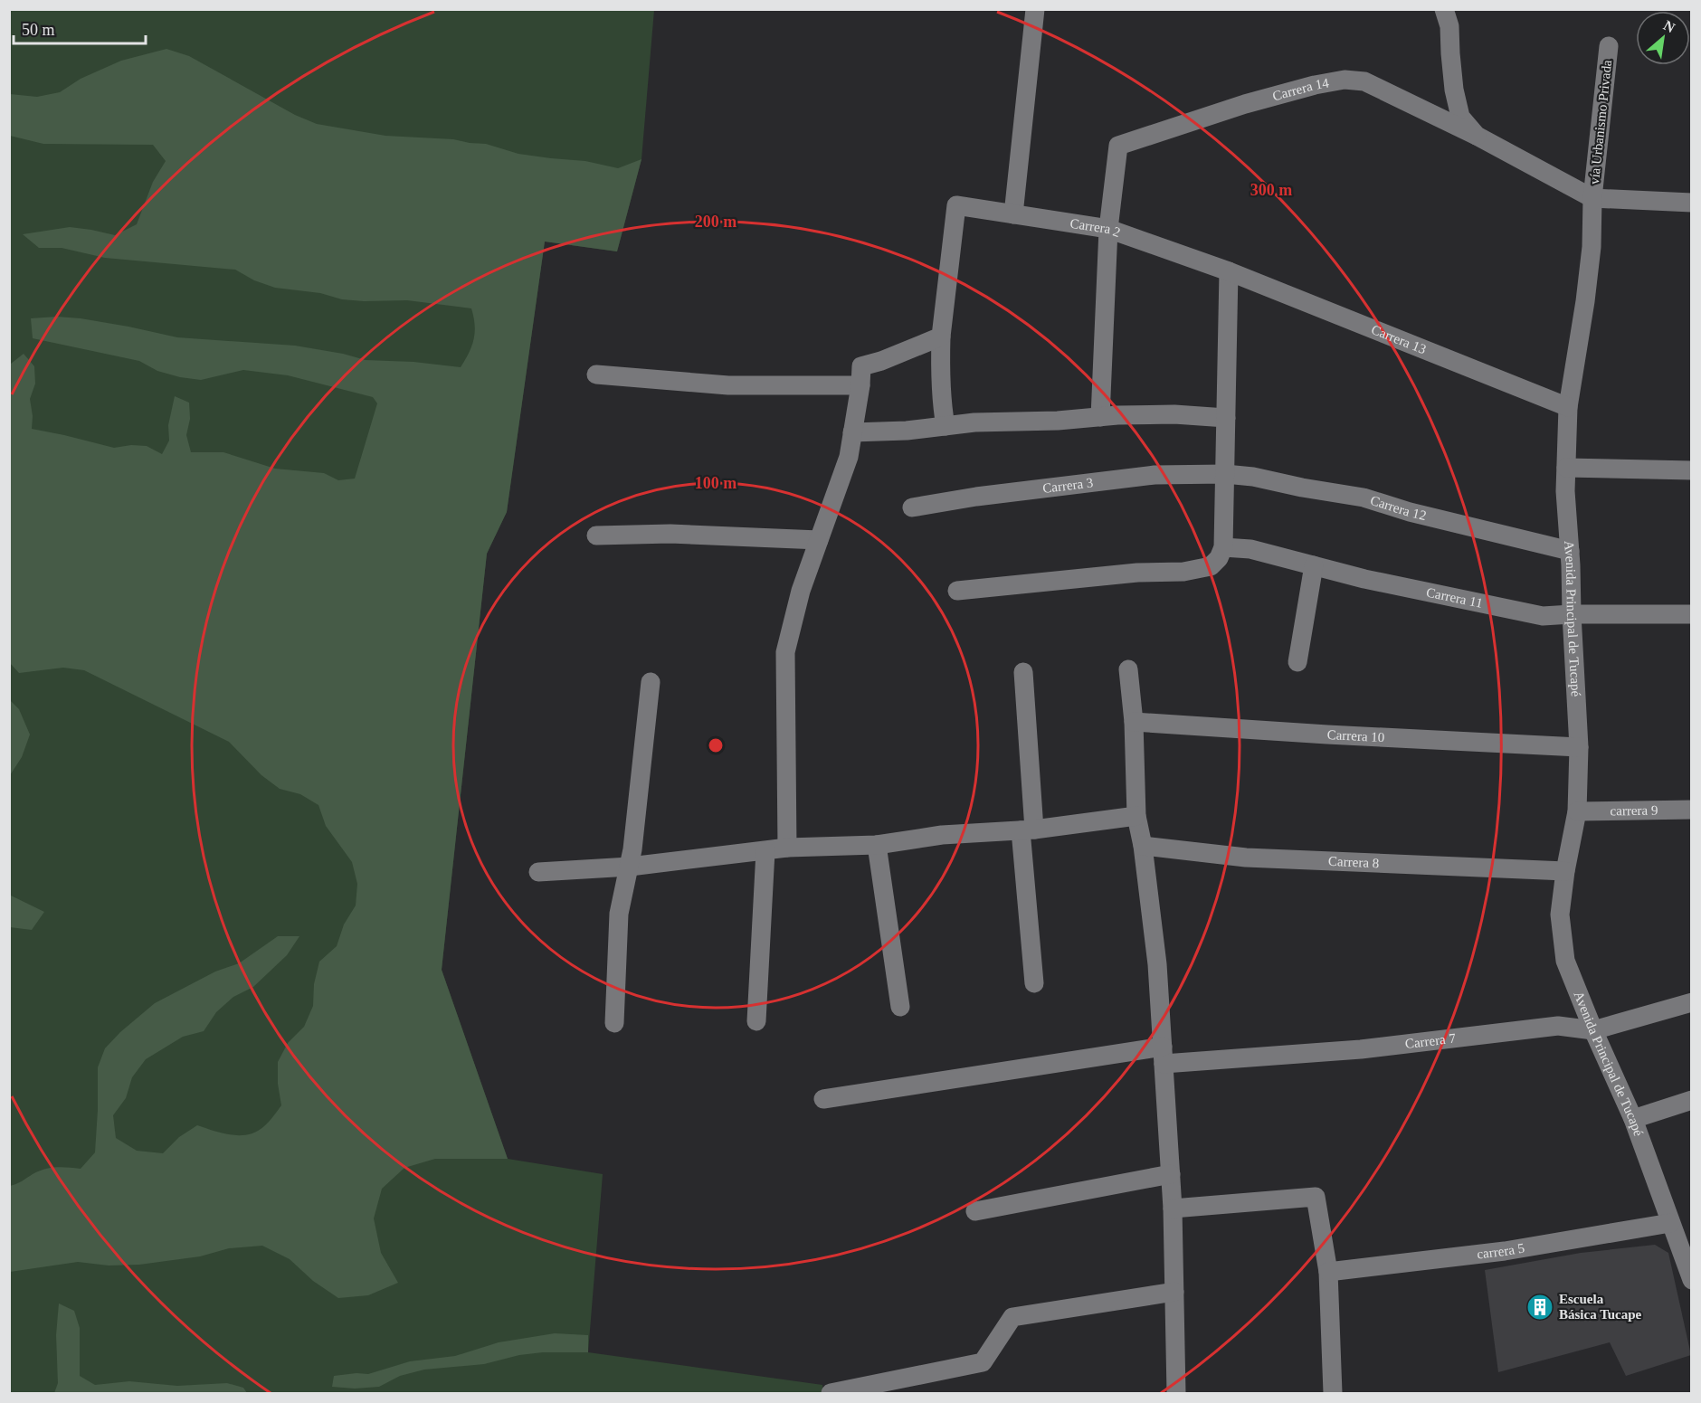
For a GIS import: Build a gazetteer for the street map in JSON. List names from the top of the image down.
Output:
{
  "streets": {
    "street": [
      "Carrera 14",
      "vía Urbanismo Privada",
      "Carrera 2",
      "Carrera 13",
      "Carrera 3",
      "Carrera 12",
      "Carrera 11",
      "Avenida Principal de Tucapé",
      "Carrera 10",
      "carrera 9",
      "Carrera 8",
      "Carrera 7",
      "carrera 5"
    ]
  },
  "crossings": [
    ["Carrera 14", "Carrera 2"],
    ["vía Urbanismo Privada", "Avenida Principal de Tucapé"],
    ["Carrera 2", "Carrera 13"],
    ["Carrera 13", "Avenida Principal de Tucapé"],
    ["Carrera 3", "Carrera 12"],
    ["Carrera 12", "Avenida Principal de Tucapé"],
    ["Carrera 11", "Avenida Principal de Tucapé"],
    ["Avenida Principal de Tucapé", "Carrera 10"],
    ["Avenida Principal de Tucapé", "carrera 9"],
    ["Avenida Principal de Tucapé", "Carrera 8"],
    ["Avenida Principal de Tucapé", "Carrera 7"],
    ["Avenida Principal de Tucapé", "carrera 5"]
  ],
  "places": {
    "building": ["Escuela Básica Tucape"]
  },
  "scale_bar": "50 m",
  "north": "top right",
  "rings": ["300 m", "200 m", "100 m"]
}
